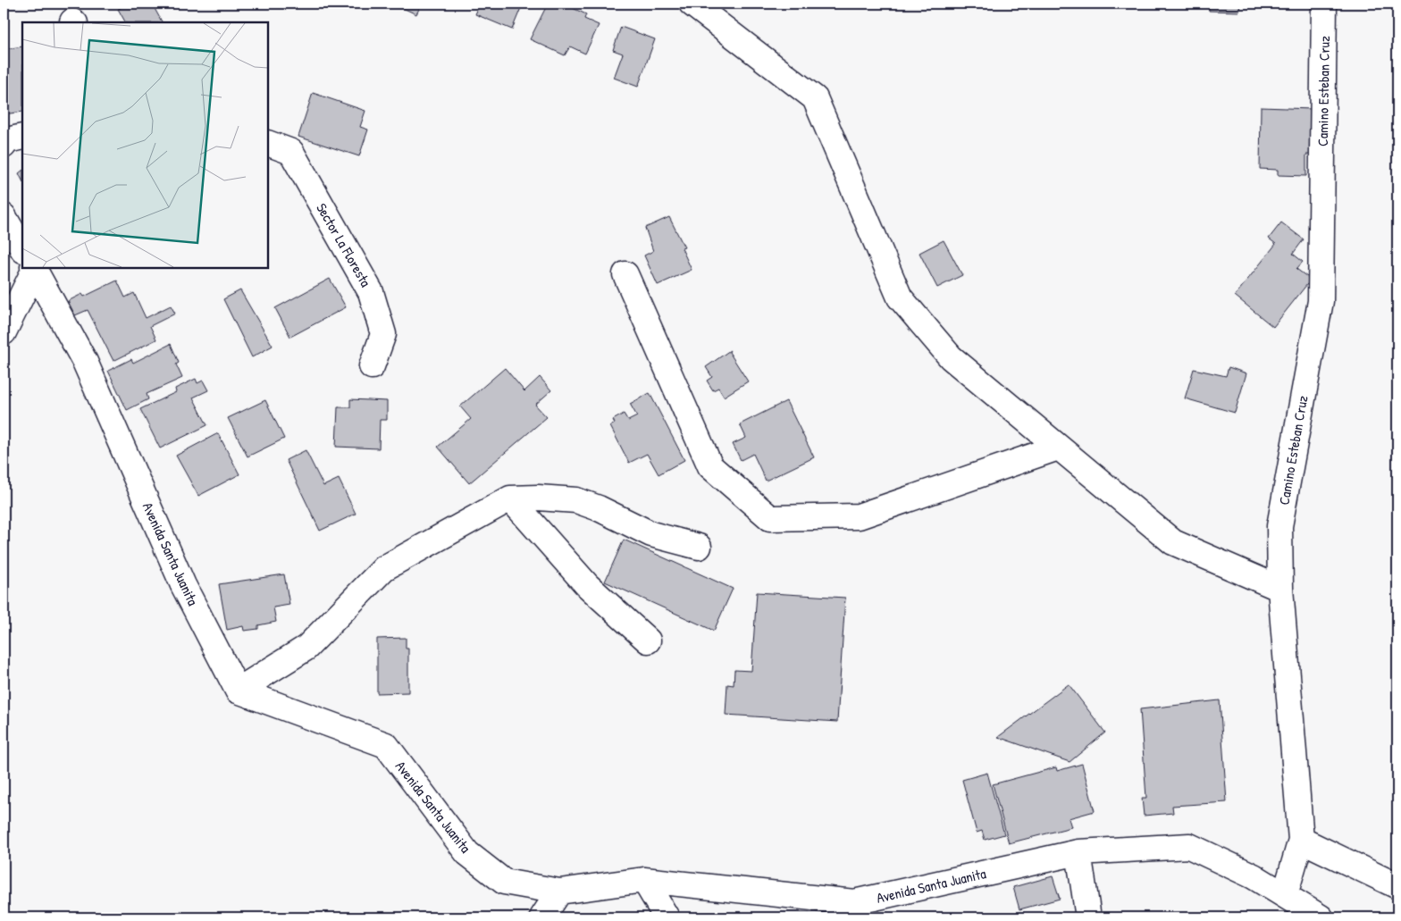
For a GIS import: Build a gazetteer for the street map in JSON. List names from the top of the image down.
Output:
{
  "streets": {
    "street": ["Camino Esteban Cruz", "Sector La Floresta", "Avenida Santa Juanita"]
  },
  "crossings": [
    ["Camino Esteban Cruz", "Avenida Santa Juanita"]
  ]
}
